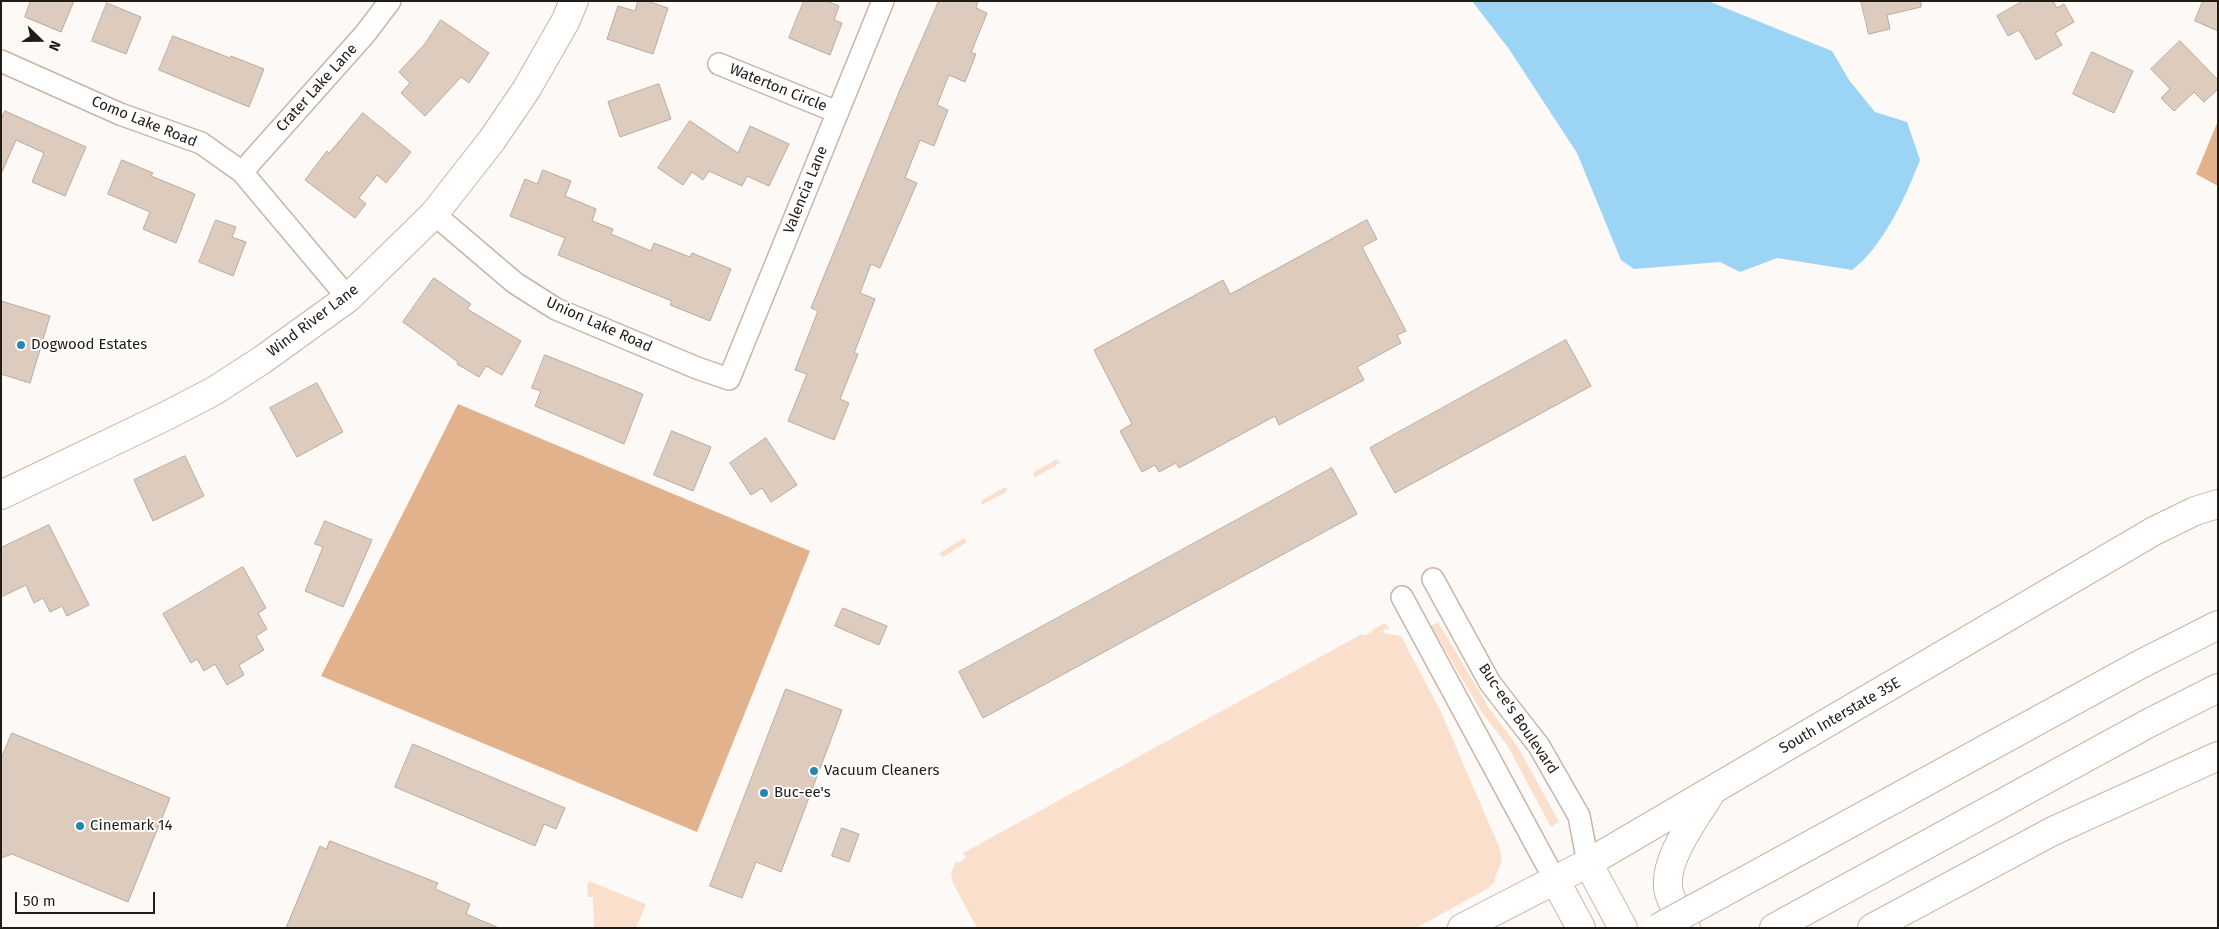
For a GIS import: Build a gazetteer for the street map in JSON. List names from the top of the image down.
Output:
{
  "streets": {
    "main road": ["Wind River Lane", "South Interstate 35E"],
    "street": [
      "Crater Lake Lane",
      "Waterton Circle",
      "Como Lake Road",
      "Valencia Lane",
      "Union Lake Road",
      "Buc-ee's Boulevard"
    ]
  },
  "crossings": [
    ["Crater Lake Lane", "Como Lake Road"],
    ["Waterton Circle", "Valencia Lane"],
    ["Como Lake Road", "Wind River Lane"],
    ["Valencia Lane", "Union Lake Road"],
    ["Wind River Lane", "Union Lake Road"],
    ["South Interstate 35E", "Buc-ee's Boulevard"]
  ],
  "places": [
    "Dogwood Estates",
    "Vacuum Cleaners",
    "Buc-ee's",
    "Cinemark 14"
  ],
  "scale_bar": "50 m",
  "north": "right"
}
